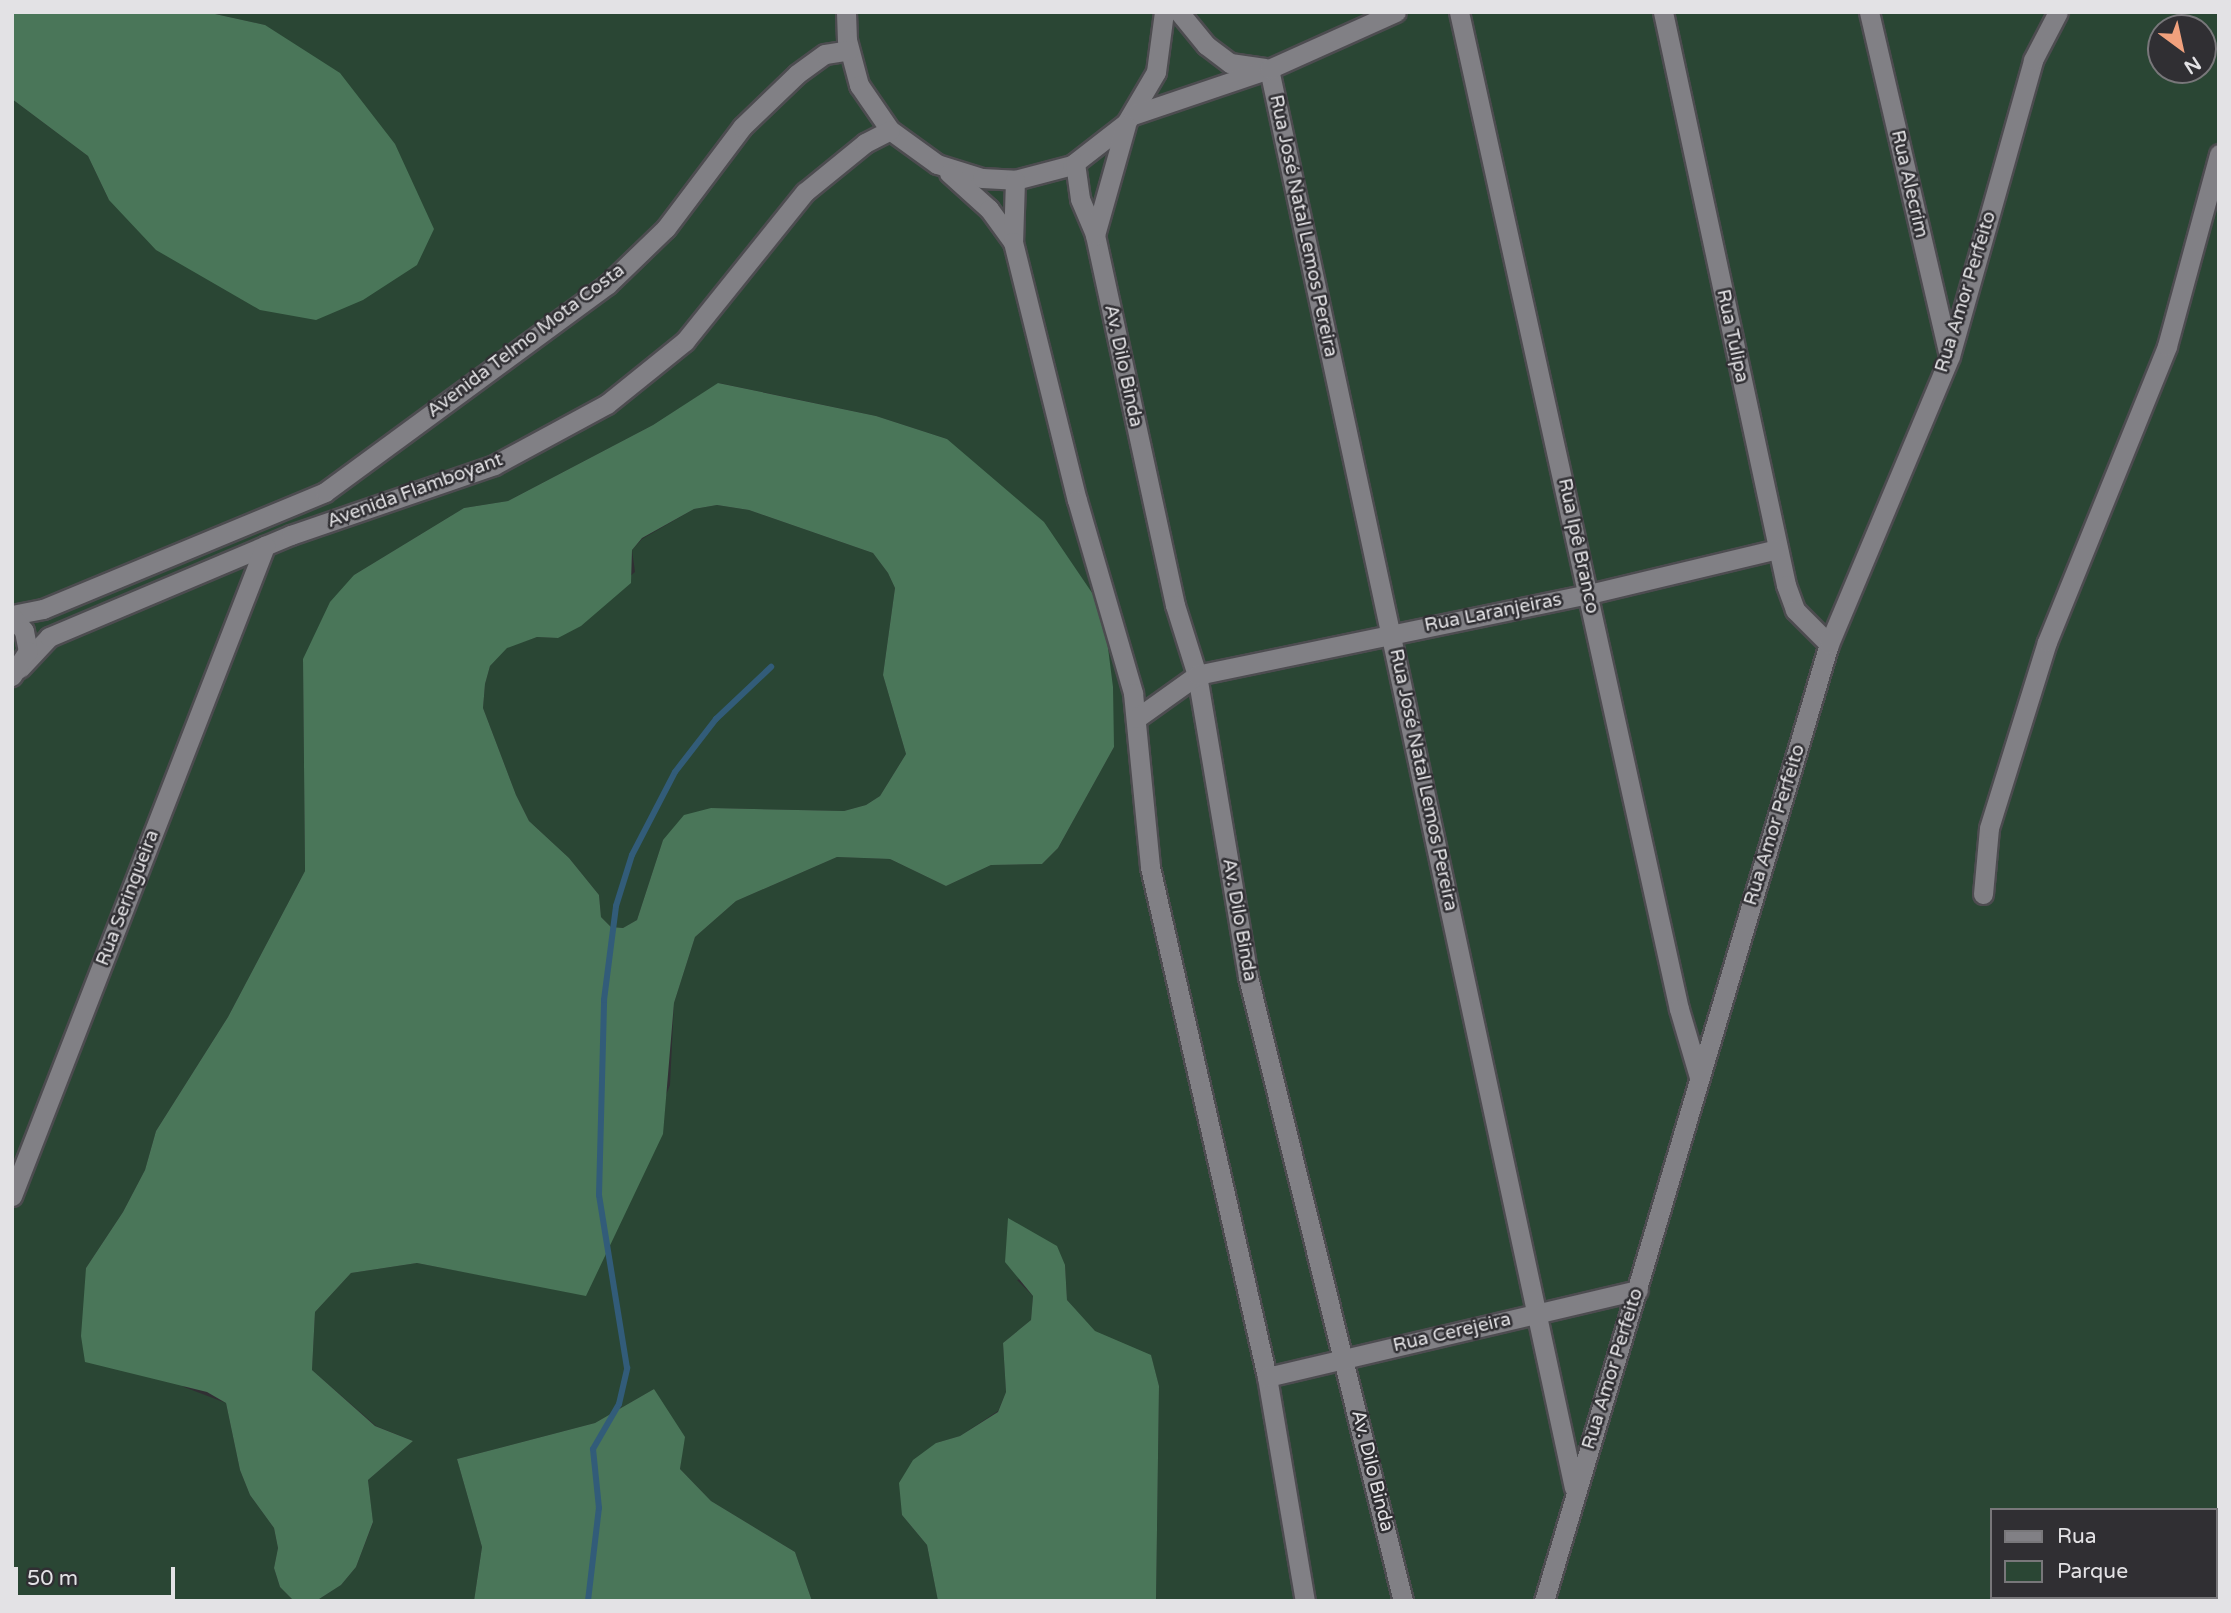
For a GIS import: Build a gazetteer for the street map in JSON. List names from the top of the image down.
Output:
{
  "streets": {
    "street": [
      "Rua Alecrim",
      "Rua José Natal Lemos Pereira",
      "Rua Amor Perfeito",
      "Rua Tulipa",
      "Avenida Telmo Mota Costa",
      "Av. Dilo Binda",
      "Avenida Flamboyant",
      "Rua Ipê Branco",
      "Rua Laranjeiras",
      "Rua Seringueira",
      "Rua Cerejeira"
    ]
  },
  "crossings": [
    ["Rua Alecrim", "Rua Amor Perfeito"],
    ["Rua José Natal Lemos Pereira", "Rua Amor Perfeito"],
    ["Rua José Natal Lemos Pereira", "Rua Laranjeiras"],
    ["Rua José Natal Lemos Pereira", "Rua Cerejeira"],
    ["Rua Amor Perfeito", "Rua Tulipa"],
    ["Rua Amor Perfeito", "Rua Ipê Branco"],
    ["Rua Amor Perfeito", "Rua Cerejeira"],
    ["Rua Tulipa", "Rua Laranjeiras"],
    ["Avenida Telmo Mota Costa", "Avenida Flamboyant"],
    ["Av. Dilo Binda", "Rua Laranjeiras"],
    ["Av. Dilo Binda", "Rua Cerejeira"],
    ["Avenida Flamboyant", "Rua Seringueira"],
    ["Rua Ipê Branco", "Rua Laranjeiras"]
  ],
  "legend": ["Rua", "Parque"],
  "scale_bar": "50 m",
  "north": "bottom right"
}
